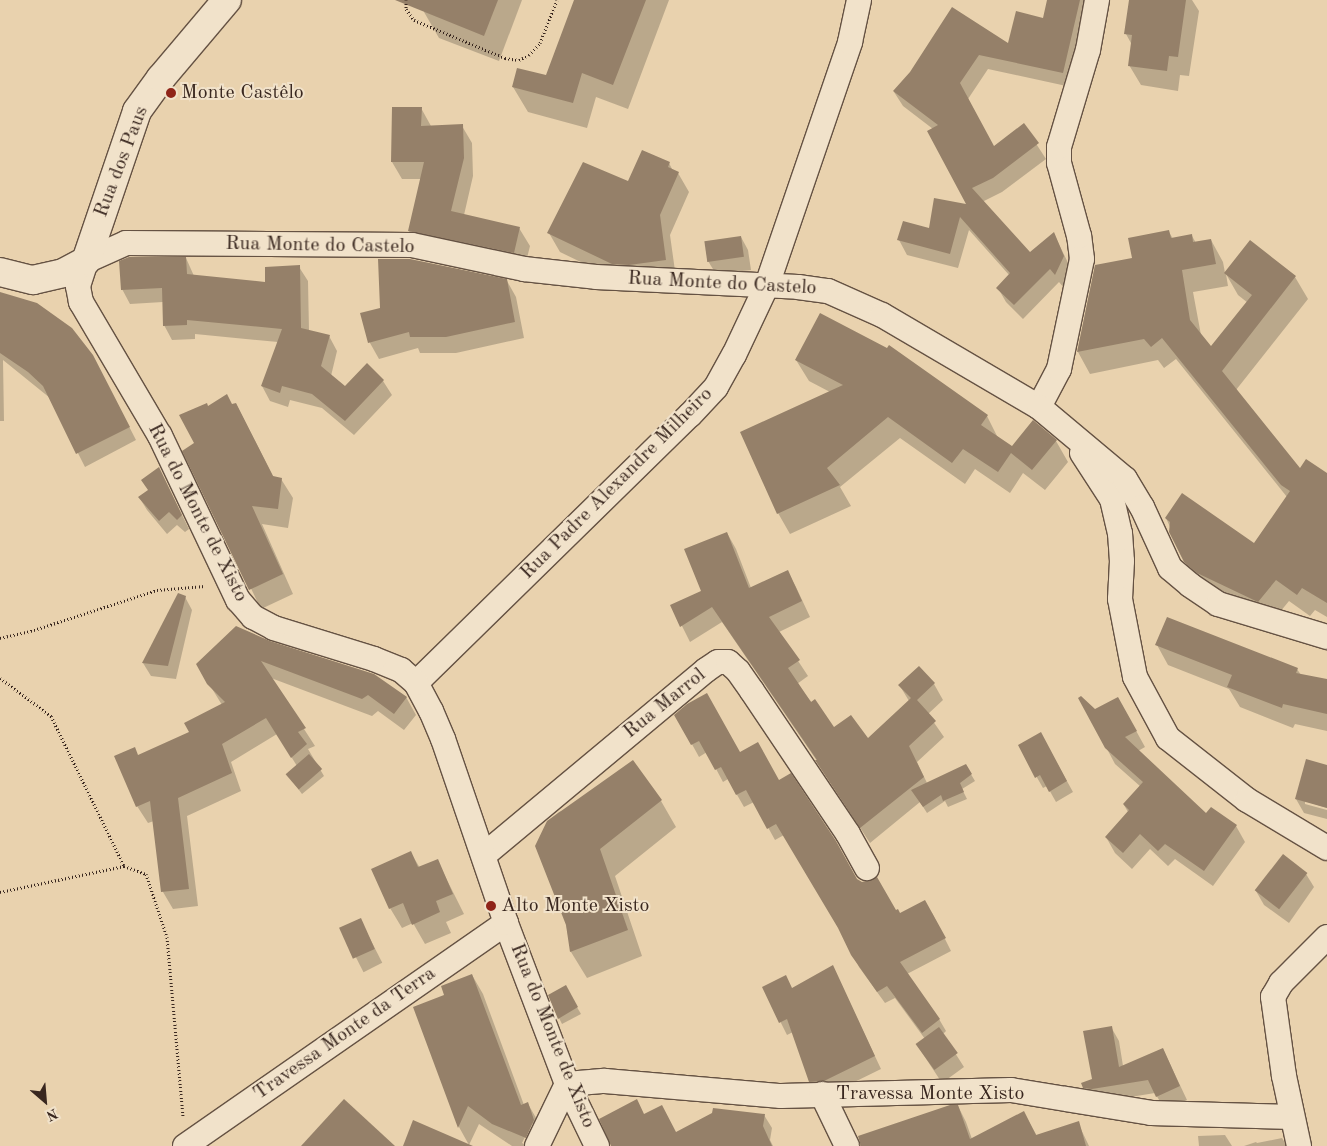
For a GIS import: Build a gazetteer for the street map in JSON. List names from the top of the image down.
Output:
{
  "streets": {
    "street": [
      "Rua dos Paus",
      "Rua Monte do Castelo",
      "Rua Padre Alexandre Milheiro",
      "Rua do Monte de Xisto",
      "Rua Marrol",
      "Travessa Monte da Terra",
      "Travessa Monte Xisto"
    ]
  },
  "crossings": [
    ["Rua dos Paus", "Rua Monte do Castelo"],
    ["Rua dos Paus", "Rua do Monte de Xisto"],
    ["Rua Monte do Castelo", "Rua Padre Alexandre Milheiro"],
    ["Rua Monte do Castelo", "Rua do Monte de Xisto"],
    ["Rua Padre Alexandre Milheiro", "Rua do Monte de Xisto"],
    ["Rua do Monte de Xisto", "Rua Marrol"],
    ["Rua do Monte de Xisto", "Travessa Monte da Terra"],
    ["Rua do Monte de Xisto", "Travessa Monte Xisto"]
  ],
  "places": ["Monte Castêlo", "Alto Monte Xisto"],
  "north": "bottom right"
}
